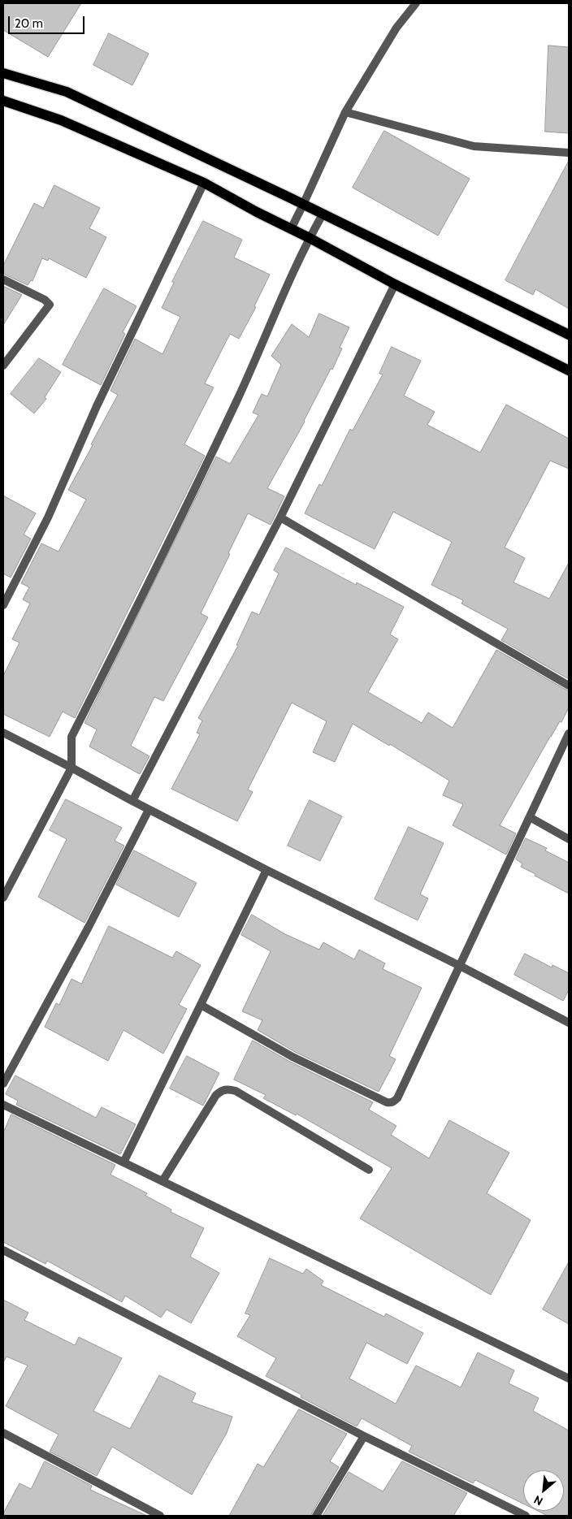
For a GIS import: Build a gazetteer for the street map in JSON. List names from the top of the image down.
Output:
{
  "scale_bar": "20 m",
  "north": "bottom left"
}
